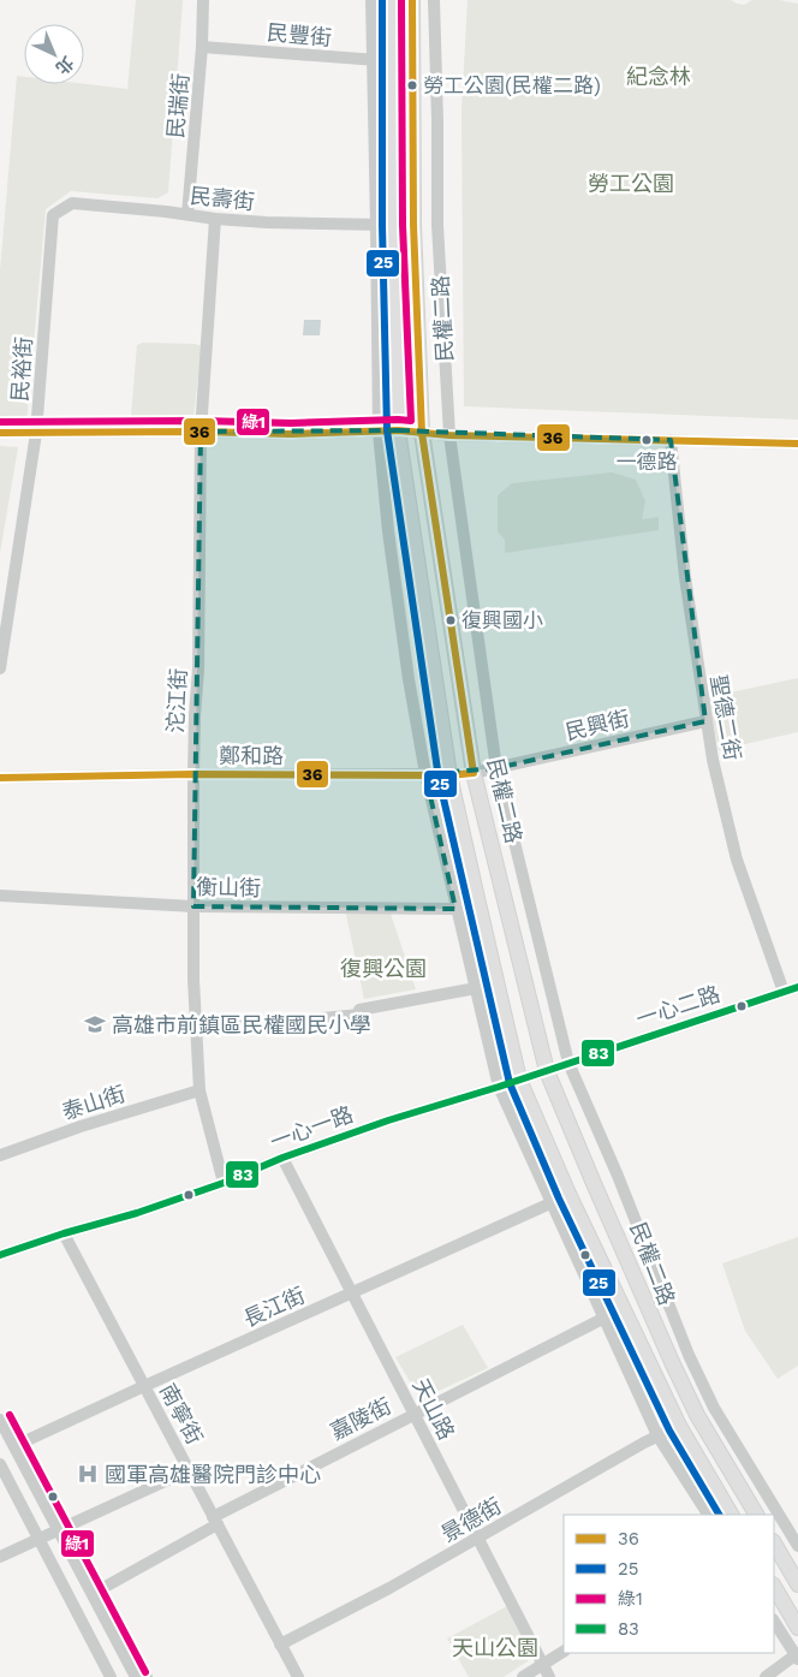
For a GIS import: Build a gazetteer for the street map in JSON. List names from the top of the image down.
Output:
{
  "streets": {
    "main road": ["民權二路"],
    "street": [
      "民豐街",
      "民瑞街",
      "民壽街",
      "民裕街",
      "沱江街",
      "聖德二街",
      "民興街",
      "鄭和路",
      "衡山街",
      "一心二路",
      "泰山街",
      "一心一路",
      "長江街",
      "天山路",
      "南寧街",
      "嘉陵街",
      "景德街"
    ]
  },
  "crossings": [
    ["民豐街", "民瑞街"],
    ["民豐街", "民權二路"],
    ["民瑞街", "民壽街"],
    ["民壽街", "民權二路"],
    ["民壽街", "民裕街"],
    ["民壽街", "沱江街"],
    ["民權二路", "民興街"],
    ["民權二路", "鄭和路"],
    ["民權二路", "一心二路"],
    ["民權二路", "一心一路"],
    ["民權二路", "嘉陵街"],
    ["民權二路", "景德街"],
    ["沱江街", "鄭和路"],
    ["沱江街", "衡山街"],
    ["沱江街", "泰山街"],
    ["沱江街", "一心一路"],
    ["聖德二街", "民興街"],
    ["聖德二街", "一心二路"],
    ["民興街", "鄭和路"],
    ["一心二路", "一心一路"],
    ["一心一路", "天山路"],
    ["一心一路", "南寧街"],
    ["長江街", "天山路"],
    ["長江街", "南寧街"],
    ["天山路", "嘉陵街"],
    ["天山路", "景德街"],
    ["南寧街", "嘉陵街"],
    ["南寧街", "景德街"]
  ],
  "parks": [
    "紀念林",
    "勞工公園",
    "復興公園",
    "天山公園"
  ],
  "places": {
    "other": ["勞工公園(民權二路)", "一德路", "復興國小"],
    "school or university": ["高雄市前鎮區民權國民小學"],
    "hospital": ["國軍高雄醫院門診中心"]
  },
  "lines": [
    "transit line 36",
    "transit line 25",
    "transit line 綠1",
    "transit line 83"
  ],
  "legend": [
    "36",
    "25",
    "綠1",
    "83"
  ],
  "north": "bottom right"
}
